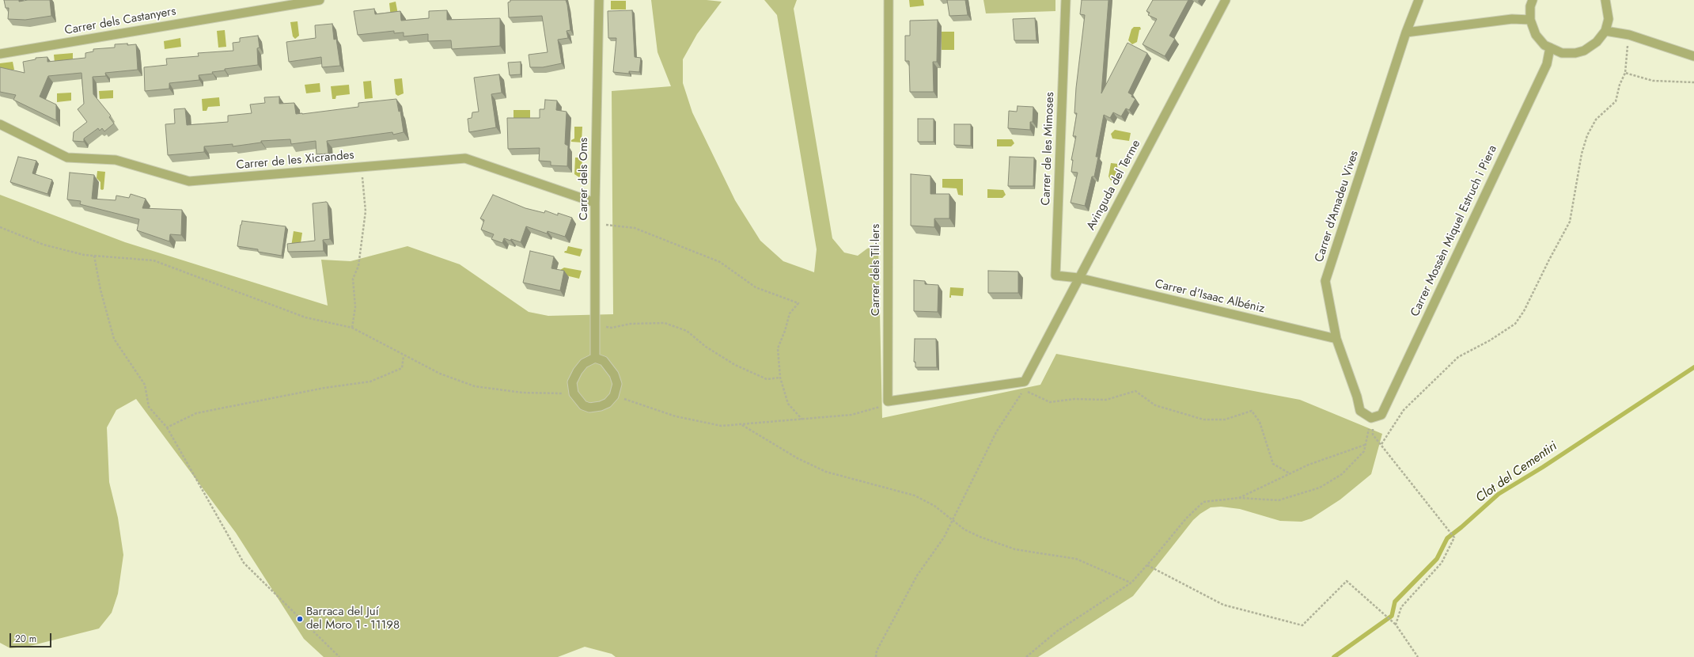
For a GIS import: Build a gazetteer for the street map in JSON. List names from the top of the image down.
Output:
{
  "streets": {
    "street": [
      "Carrer dels Castanyers",
      "Carrer de les Mimoses",
      "Carrer de les Xicrandes",
      "Carrer dels Oms",
      "Avinguda del Terme",
      "Carrer d'Amadeu Vives",
      "Carrer Mossèn Miquel Estruch i Piera",
      "Carrer dels Til·lers",
      "Carrer d'Isaac Albéniz"
    ]
  },
  "crossings": [
    ["Carrer de les Mimoses", "Avinguda del Terme"],
    ["Carrer de les Mimoses", "Carrer d'Isaac Albéniz"],
    ["Carrer de les Xicrandes", "Carrer dels Oms"],
    ["Avinguda del Terme", "Carrer d'Isaac Albéniz"],
    ["Carrer d'Amadeu Vives", "Carrer Mossèn Miquel Estruch i Piera"],
    ["Carrer d'Amadeu Vives", "Carrer d'Isaac Albéniz"]
  ],
  "water": ["Clot del Cementiri"],
  "places": ["Barraca del Juí del Moro 1 - 11198"],
  "scale_bar": "20 m"
}
